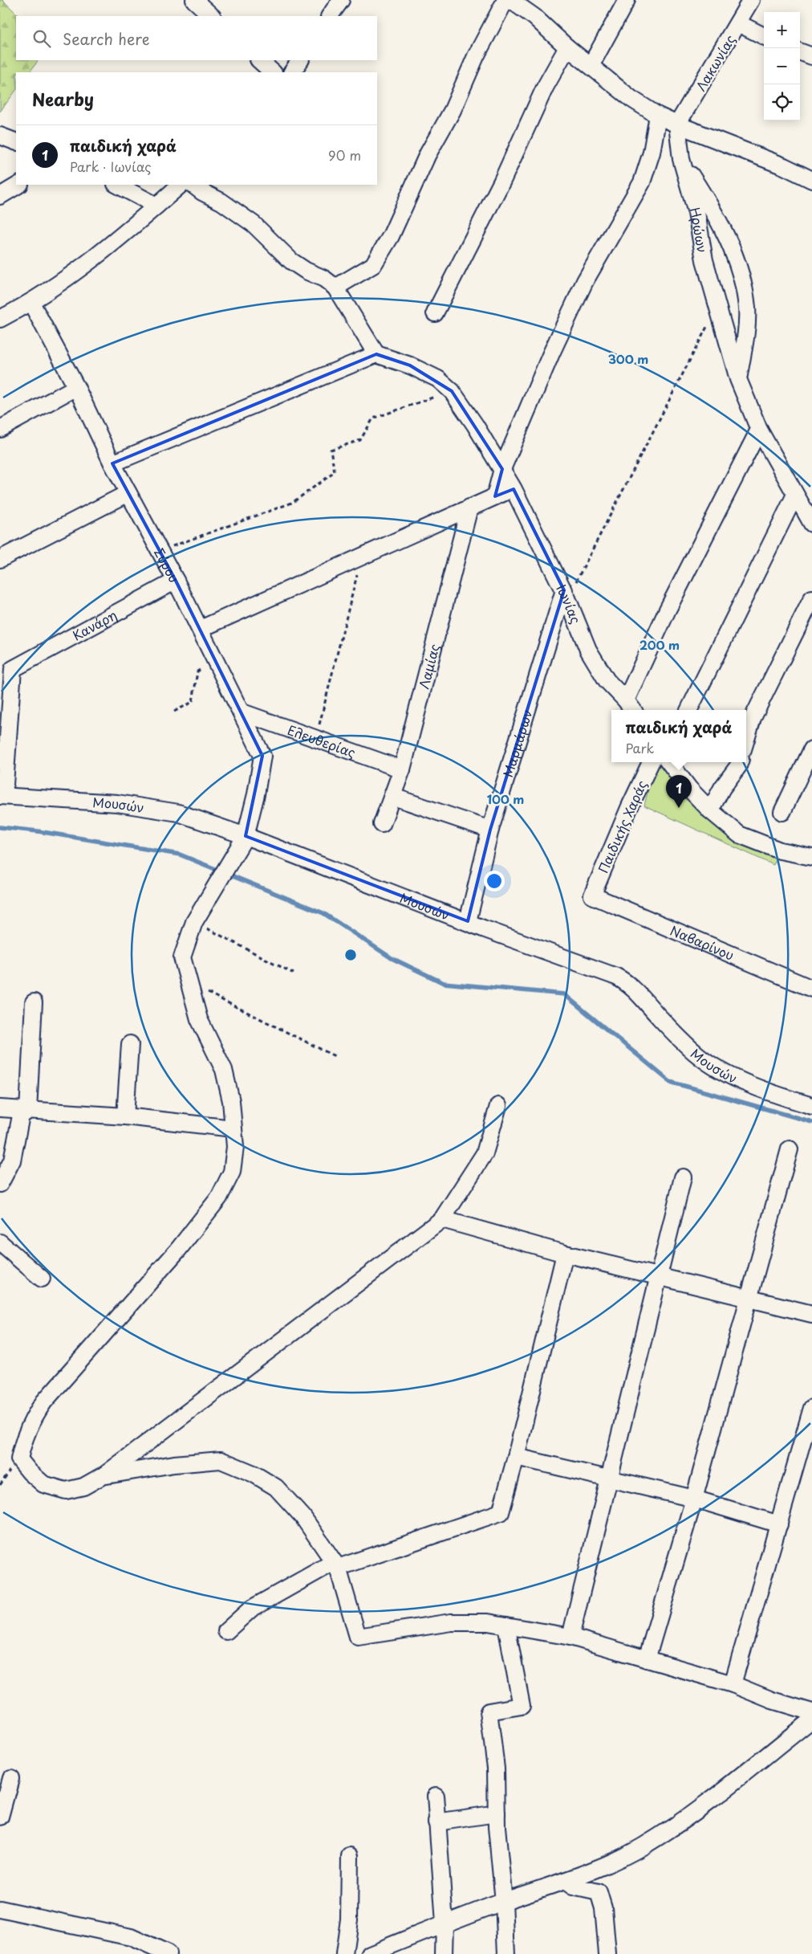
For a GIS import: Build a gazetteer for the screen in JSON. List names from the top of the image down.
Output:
{
  "streets": {
    "street": [
      "Λακωνίας",
      "Ηρώων",
      "Σύρου",
      "Ιωνίας",
      "Κανάρη",
      "Λαμίας",
      "Ελευθερίας",
      "Μαρμάρων",
      "Μουσών",
      "Παιδικής Χαράς",
      "Ναβαρίνου"
    ]
  },
  "crossings": [
    ["Λακωνίας", "Ηρώων"],
    ["Σύρου", "Κανάρη"],
    ["Σύρου", "Ελευθερίας"],
    ["Σύρου", "Μουσών"],
    ["Ιωνίας", "Μαρμάρων"],
    ["Κανάρη", "Μουσών"],
    ["Λαμίας", "Ελευθερίας"],
    ["Μαρμάρων", "Μουσών"],
    ["Παιδικής Χαράς", "Ναβαρίνου"]
  ],
  "page": {
    "map_buttons": ["+", "−"],
    "search": "Search here",
    "heading": "Nearby",
    "list": [
      {
        "mark": "1",
        "name": "παιδική χαρά",
        "note": "Park · Ιωνίας",
        "value": "90 m"
      }
    ],
    "popup": ["παιδική χαρά", "Park"],
    "pins": "1"
  },
  "rings": ["300 m", "200 m", "100 m"]
}
